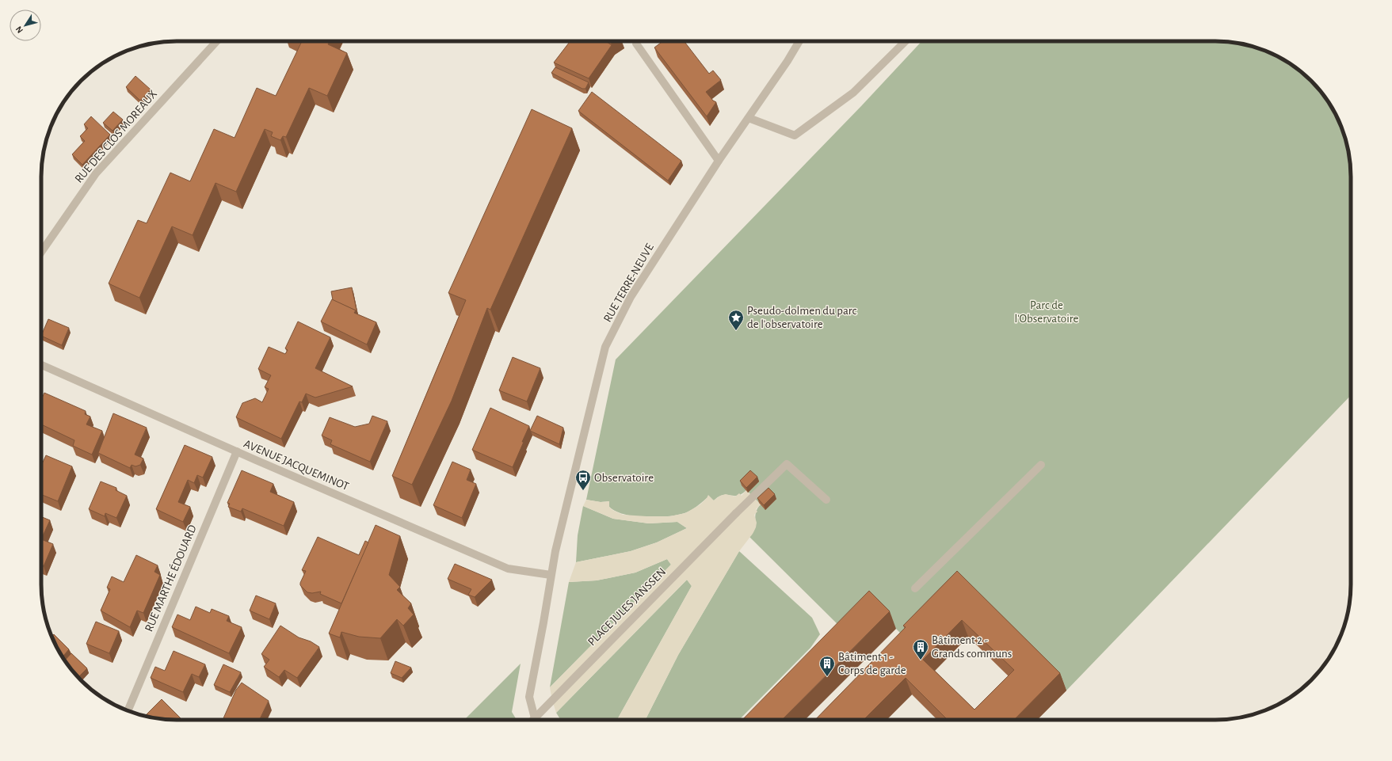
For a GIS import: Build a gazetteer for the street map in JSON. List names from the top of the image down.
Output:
{
  "streets": {
    "street": [
      "RUE DES CLOS MOREAUX",
      "RUE TERRE-NEUVE",
      "AVENUE JACQUEMINOT",
      "RUE MARTHE ÉDOUARD",
      "PLACE JULES JANSSEN"
    ]
  },
  "crossings": [
    ["RUE TERRE-NEUVE", "AVENUE JACQUEMINOT"],
    ["AVENUE JACQUEMINOT", "RUE MARTHE ÉDOUARD"]
  ],
  "parks": ["Parc de l'Observatoire"],
  "places": {
    "place": ["Pseudo-dolmen du parc de l'observatoire"],
    "bus stop": ["Observatoire"],
    "building": ["Bâtiment 2 - Grands communs", "Bâtiment 1 - Corps de garde"]
  },
  "north": "bottom left"
}
